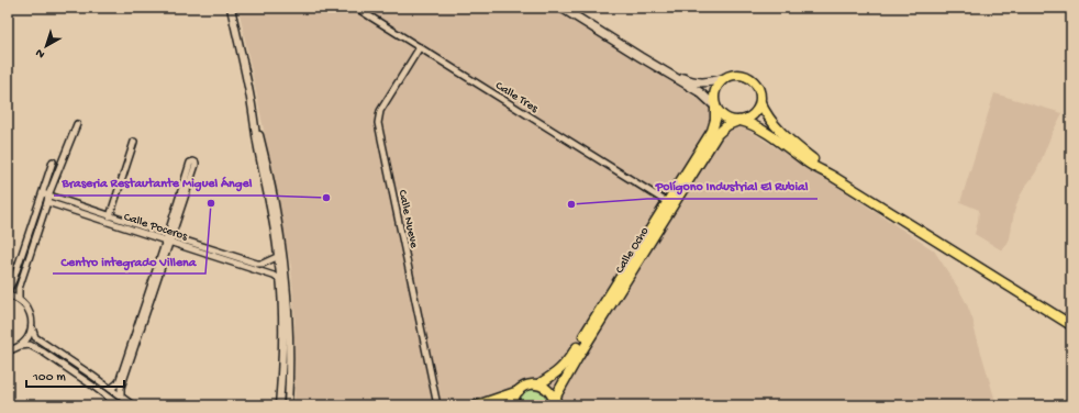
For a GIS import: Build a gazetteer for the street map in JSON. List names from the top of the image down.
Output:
{
  "streets": {
    "main road": ["Calle Ocho"],
    "street": ["Calle Tres", "Calle Nueve", "Calle Poceros"]
  },
  "crossings": [
    ["Calle Tres", "Calle Nueve"],
    ["Calle Tres", "Calle Ocho"]
  ],
  "places": ["Braseria Restautante Miguel Ángel", "Centro integrado Villena", "Polígono Industrial El Rubial"],
  "scale_bar": "100 m",
  "north": "bottom left"
}
